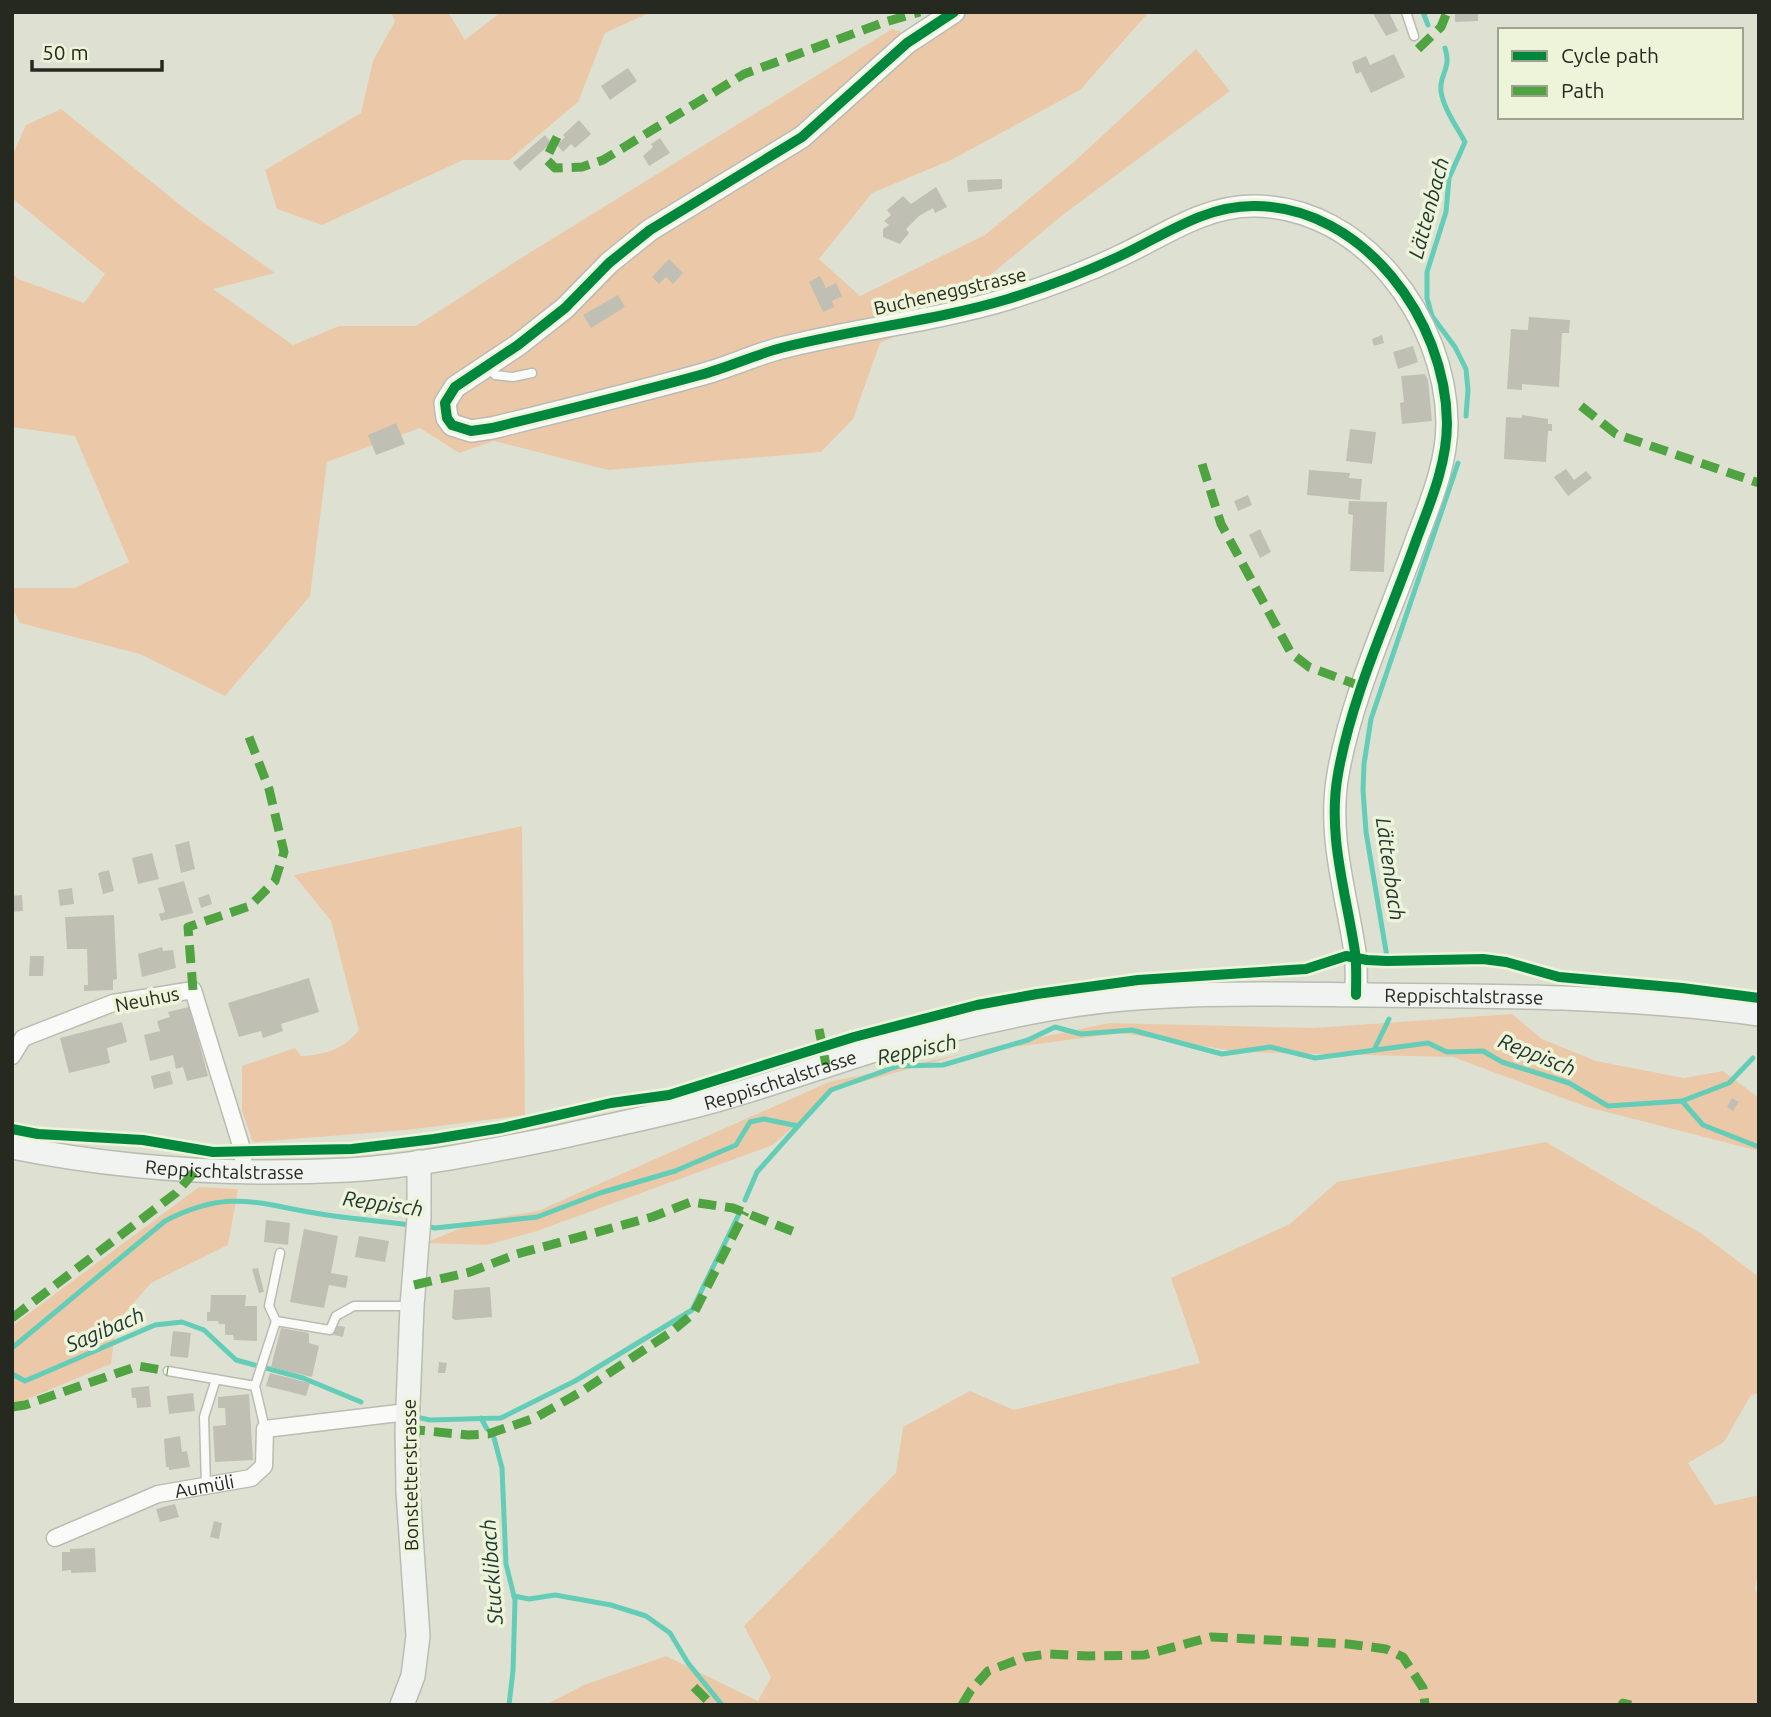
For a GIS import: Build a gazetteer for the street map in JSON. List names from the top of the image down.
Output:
{
  "streets": {
    "main road": ["Reppischtalstrasse", "Bonstetterstrasse"],
    "street": ["Bucheneggstrasse", "Neuhus", "Aumüli"]
  },
  "crossings": [
    ["Bucheneggstrasse", "Reppischtalstrasse"],
    ["Reppischtalstrasse", "Neuhus"],
    ["Reppischtalstrasse", "Bonstetterstrasse"]
  ],
  "water": [
    "Lättenbach",
    "Reppisch",
    "Sagibach",
    "Stucklibach"
  ],
  "legend": ["Cycle path", "Path"],
  "scale_bar": "50 m"
}
